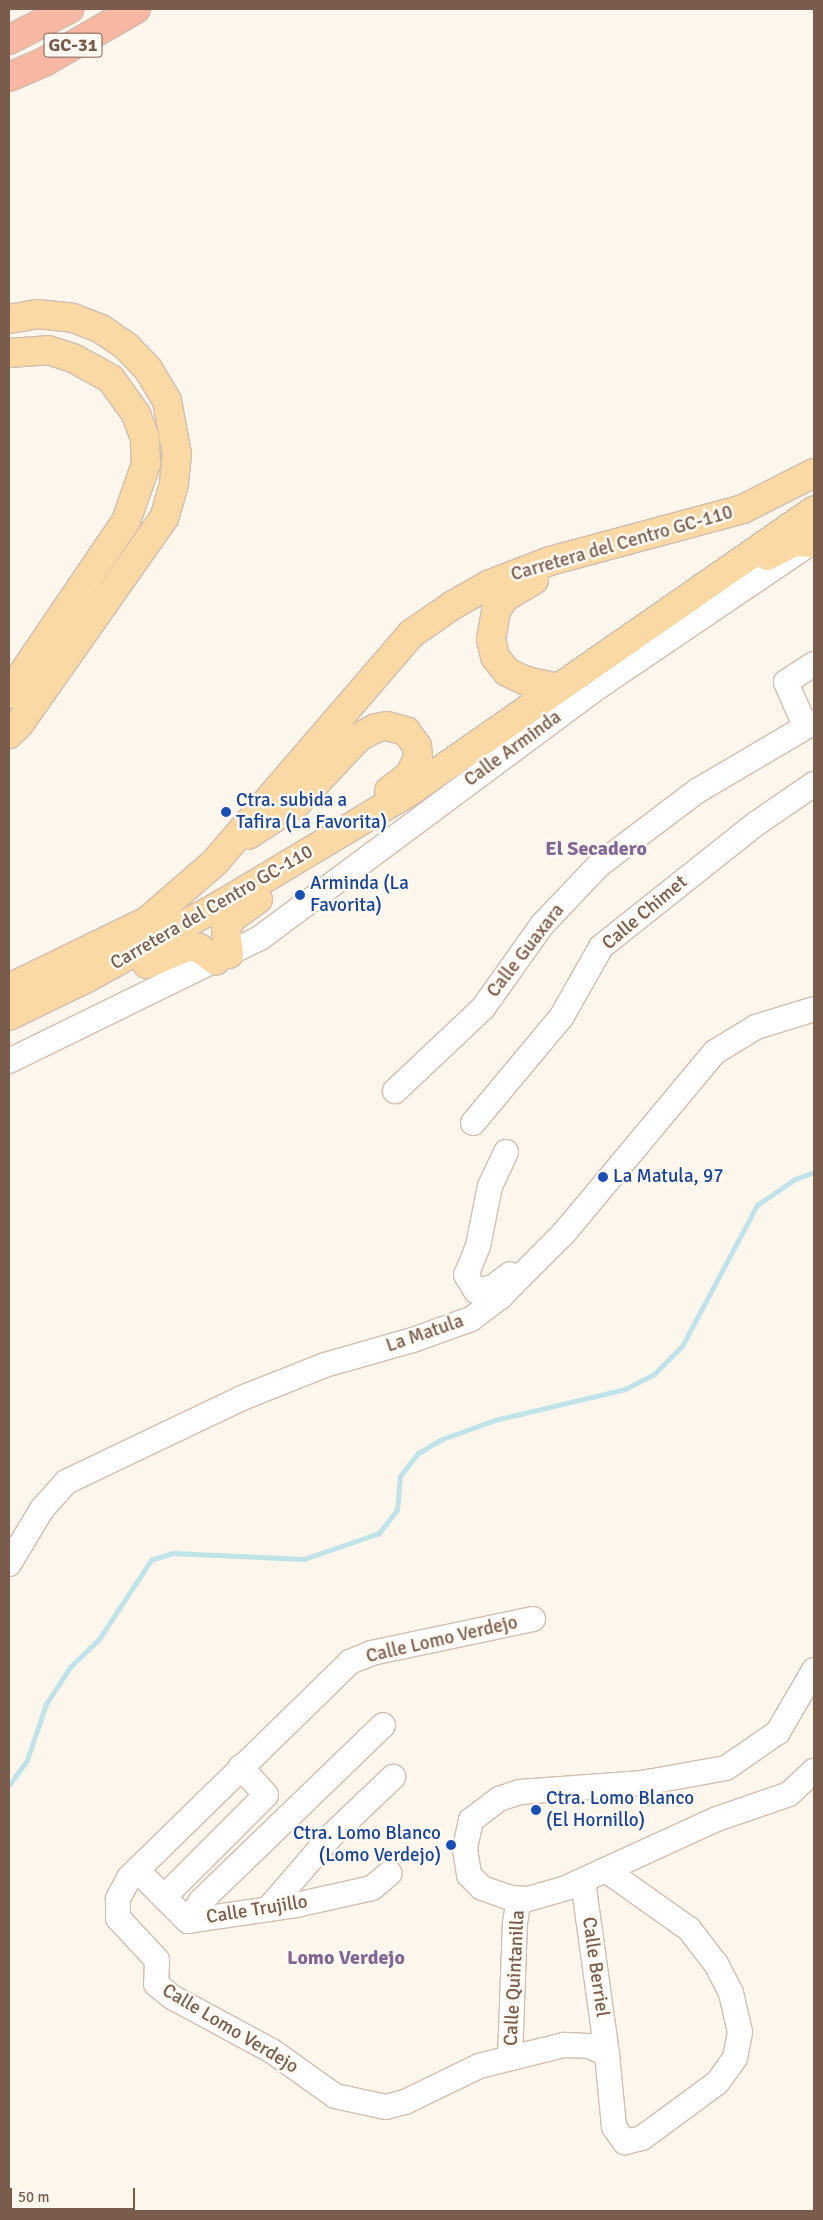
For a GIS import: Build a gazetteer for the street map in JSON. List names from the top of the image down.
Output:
{
  "streets": {
    "highway": ["GC-31"],
    "main road": ["Carretera del Centro GC-110"],
    "street": [
      "Calle Arminda",
      "Calle Chimet",
      "Calle Guaxara",
      "La Matula",
      "Calle Lomo Verdejo",
      "Calle Trujillo",
      "Calle Berriel",
      "Calle Quintanilla"
    ]
  },
  "crossings": [
    ["Calle Lomo Verdejo", "Calle Trujillo"],
    ["Calle Lomo Verdejo", "Calle Berriel"],
    ["Calle Lomo Verdejo", "Calle Quintanilla"]
  ],
  "districts": ["El Secadero", "Lomo Verdejo"],
  "places": [
    "Ctra. subida a Tafira (La Favorita)",
    "Arminda (La Favorita)",
    "La Matula, 97",
    "Ctra. Lomo Blanco (El Hornillo)",
    "Ctra. Lomo Blanco (Lomo Verdejo)"
  ],
  "scale_bar": "50 m"
}
